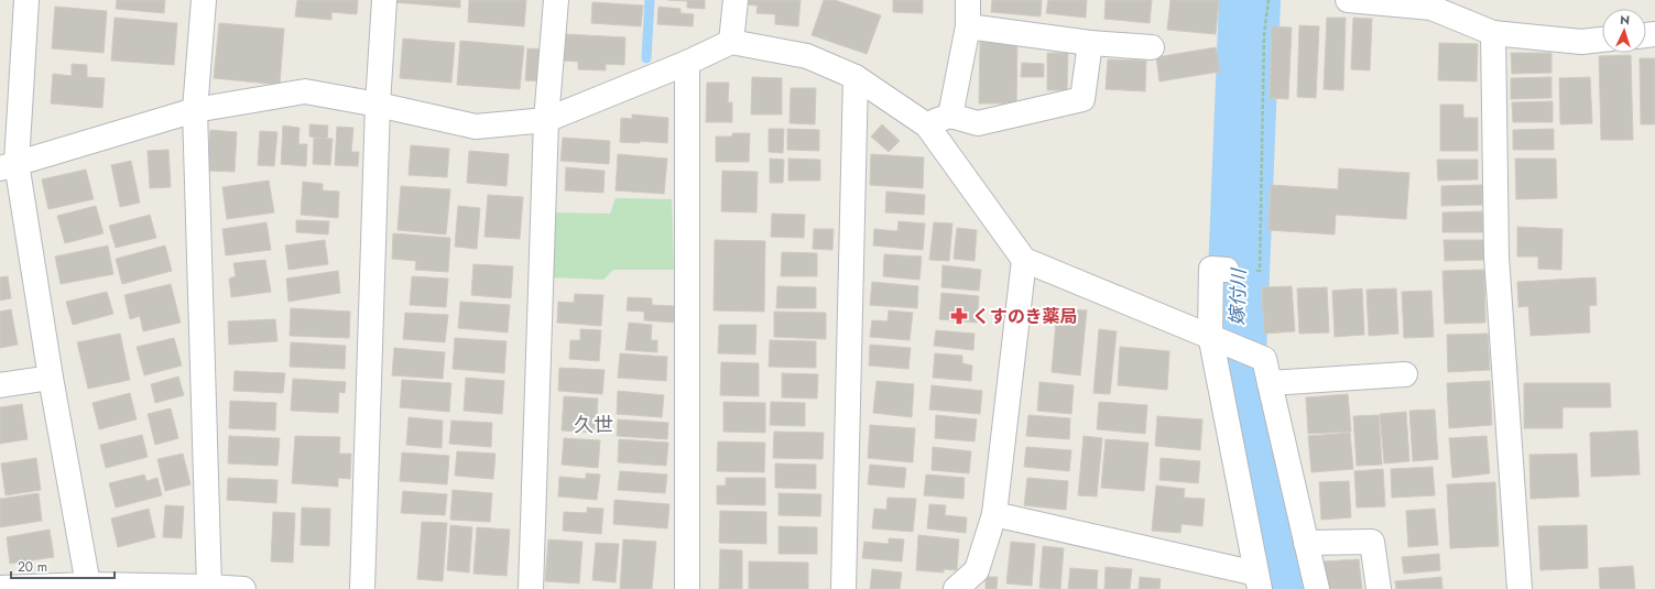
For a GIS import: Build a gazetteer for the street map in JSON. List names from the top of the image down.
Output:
{
  "districts": ["久世"],
  "water": ["嫁付川"],
  "places": {
    "pharmacy": ["くすのき薬局"]
  },
  "scale_bar": "20 m",
  "north": "top"
}
